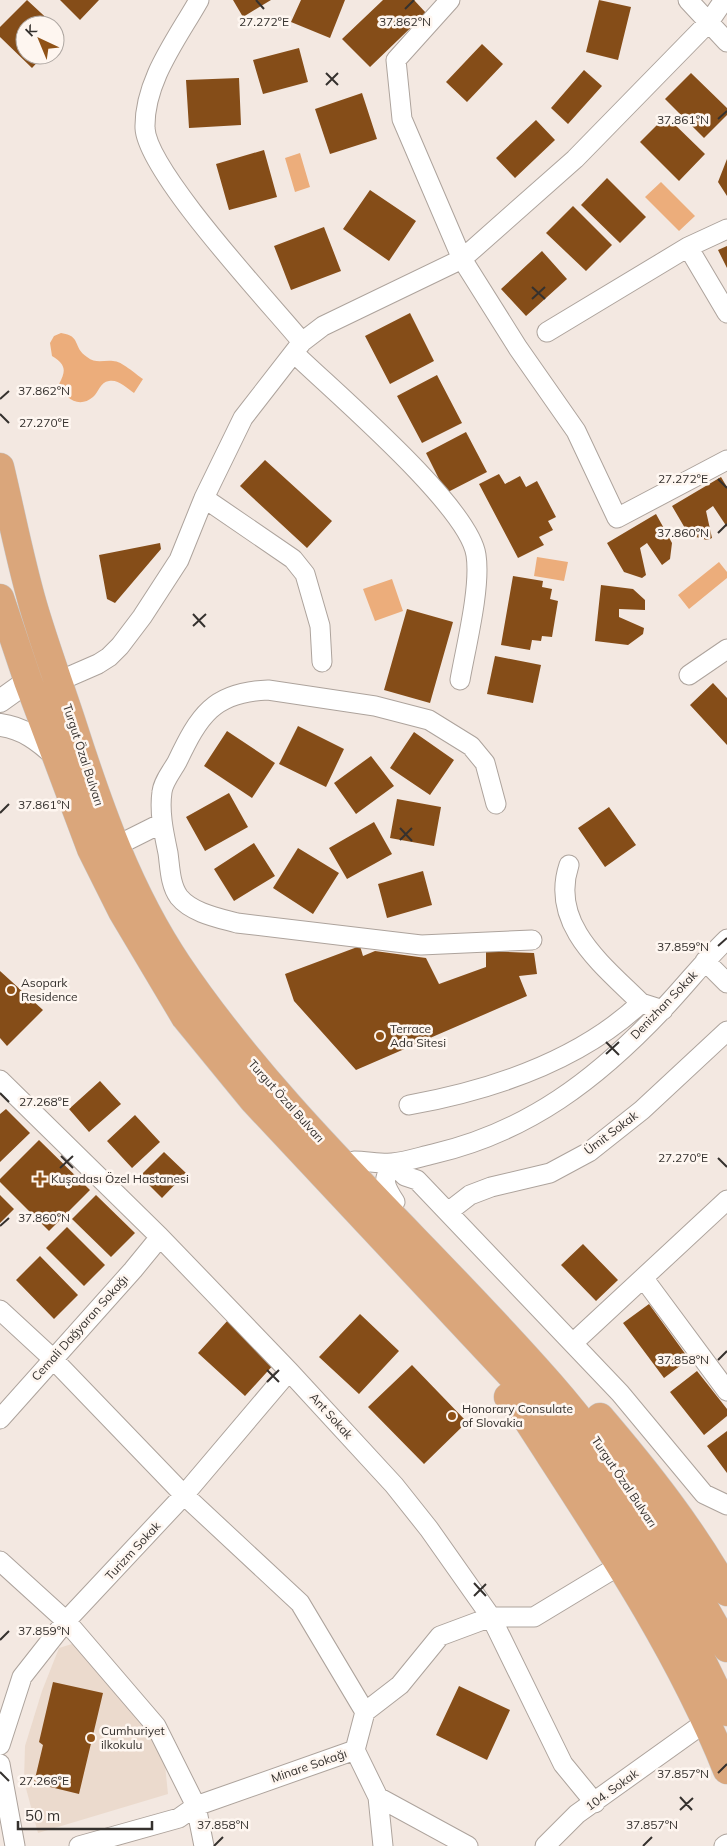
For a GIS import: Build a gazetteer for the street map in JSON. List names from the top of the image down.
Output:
{
  "streets": {
    "highway": ["Turgut Özal Bulvarı"],
    "street": [
      "Denizhan Sokak",
      "Ümit Sokak",
      "Cemali Dağyaran Sokağı",
      "Ant Sokak",
      "Turizm Sokak",
      "Minare Sokağı",
      "104. Sokak"
    ]
  },
  "crossings": [
    ["Turgut Özal Bulvarı", "104. Sokak"],
    ["Cemali Dağyaran Sokağı", "Ant Sokak"],
    ["Ant Sokak", "Turizm Sokak"],
    ["Ant Sokak", "104. Sokak"]
  ],
  "places": {
    "other": [
      "Asopark Residence",
      "Terrace Ada Sitesi",
      "Honorary Consulate of Slovakia",
      "Cumhuriyet ilkokulu"
    ],
    "health": ["Kuşadası Özel Hastanesi"]
  },
  "scale_bar": "50 m",
  "north": "top left",
  "coordinates": [
    "37.862°N",
    "27.272°E",
    "37.861°N",
    "27.270°E",
    "37.860°N",
    "37.859°N",
    "27.268°E",
    "37.858°N",
    "37.857°N",
    "27.266°E"
  ]
}
